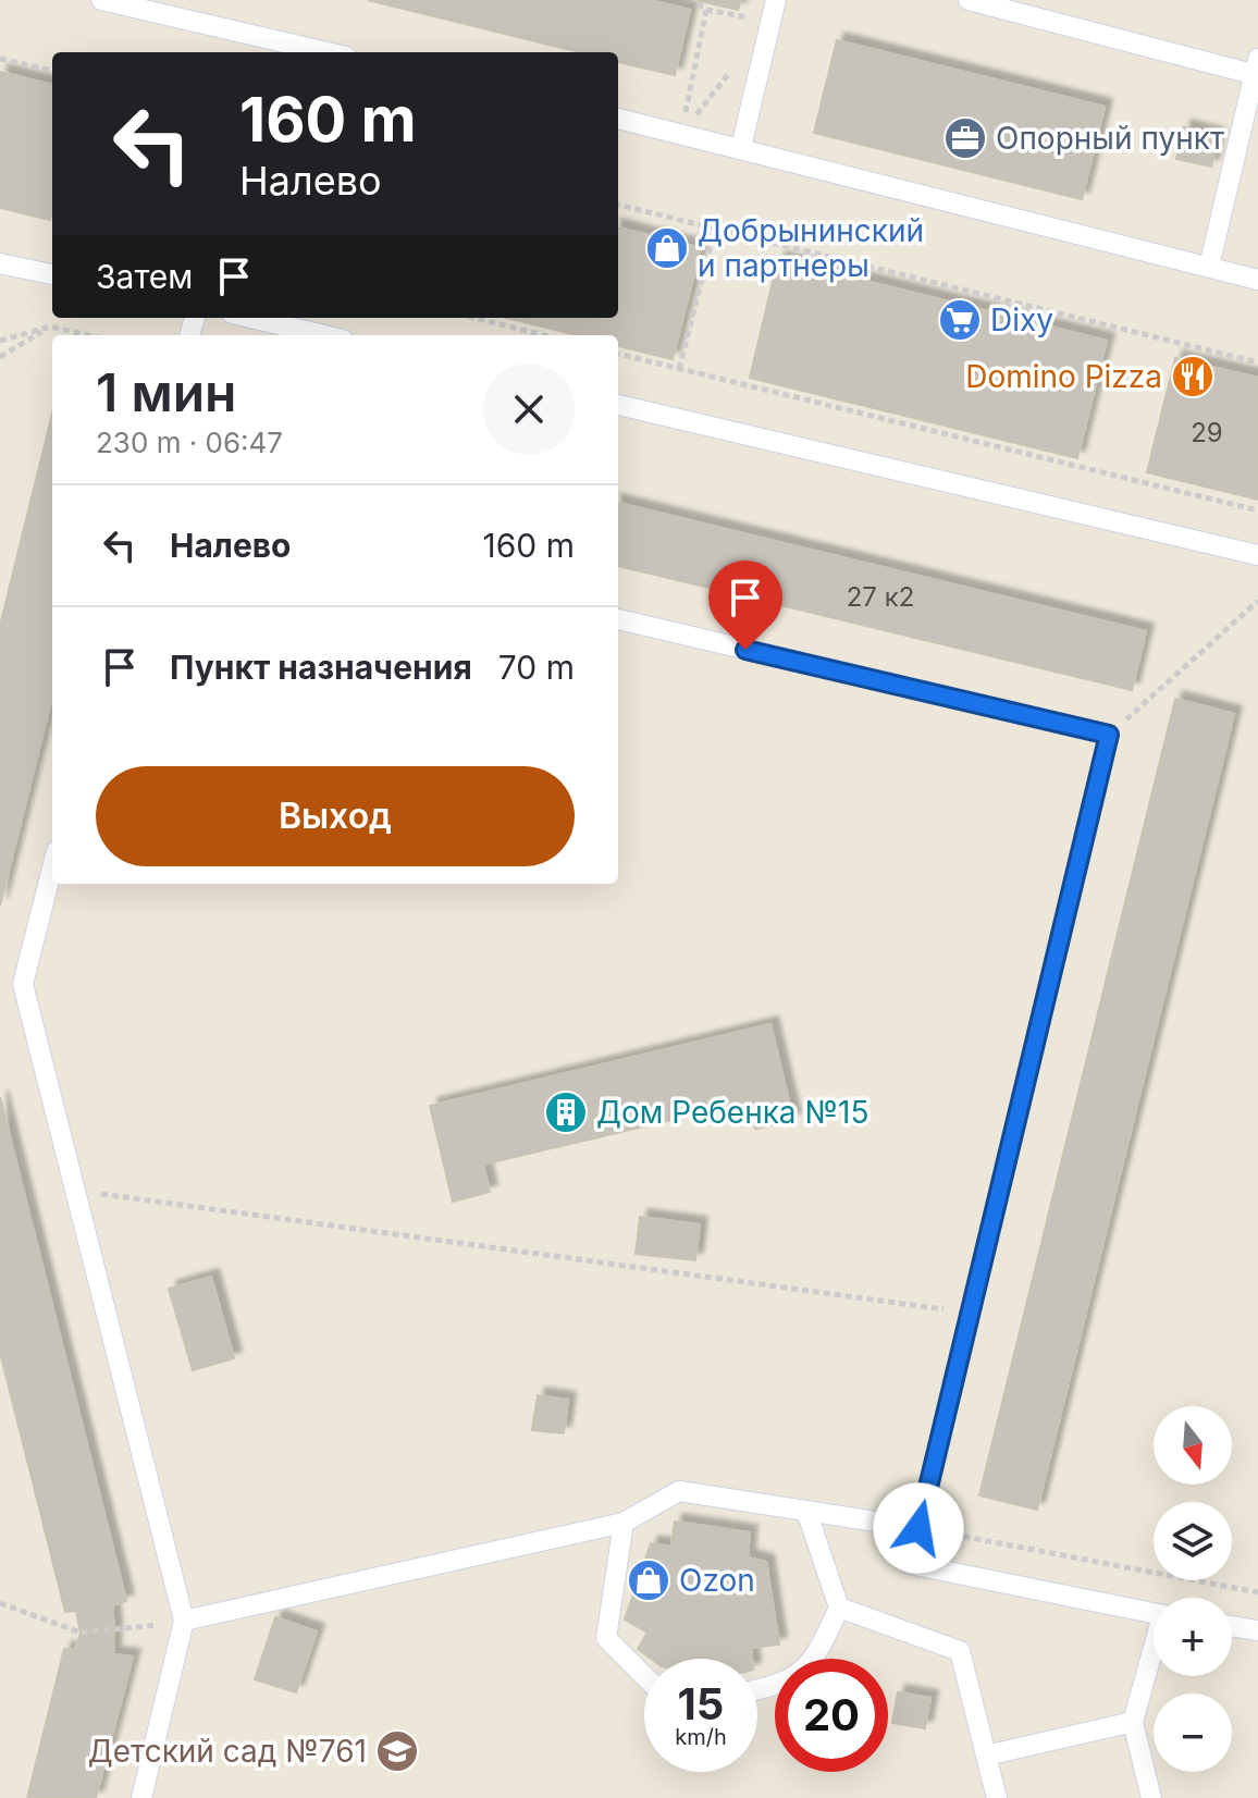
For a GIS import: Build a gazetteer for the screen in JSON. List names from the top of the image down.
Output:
{
  "places": {
    "office": ["Опорный пункт"],
    "shop": ["Добрынинский и партнеры", "Ozon"],
    "supermarket": ["Dixy"],
    "restaurant": ["Domino Pizza"],
    "building": ["Дом Ребенка №15"],
    "school or university": ["Детский сад №761"]
  },
  "house_numbers": ["29", "27 к2"],
  "north": "bottom",
  "page": {
    "turn": ["160 m", "Налево"],
    "then": "Затем",
    "heading": ["1 мин", "230 m · 06:47"],
    "list": [
      {
        "name": "Налево",
        "value": "160 m"
      },
      {
        "name": "Пункт назначения",
        "value": "70 m"
      }
    ],
    "buttons": "Выход",
    "map_buttons": ["+", "−"],
    "speed": "15 km/h",
    "limit": "20"
  }
}
